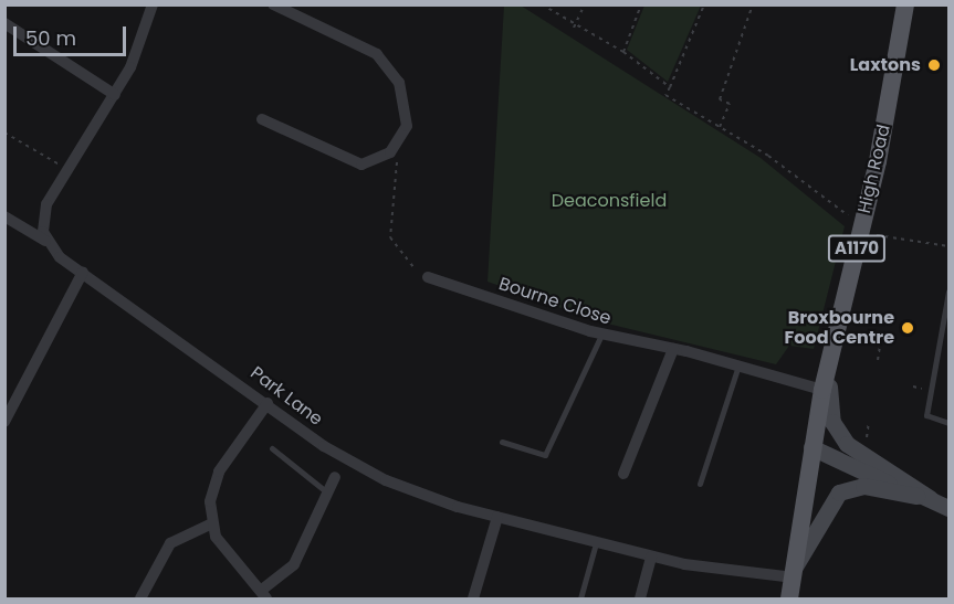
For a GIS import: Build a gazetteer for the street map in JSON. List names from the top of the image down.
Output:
{
  "streets": {
    "main road": ["High Road", "A1170"],
    "street": ["Bourne Close", "Park Lane"]
  },
  "crossings": [
    ["High Road", "A1170"],
    ["High Road", "Bourne Close"],
    ["A1170", "Park Lane"]
  ],
  "parks": ["Deaconsfield"],
  "places": ["Laxtons", "Broxbourne Food Centre"],
  "scale_bar": "50 m"
}
